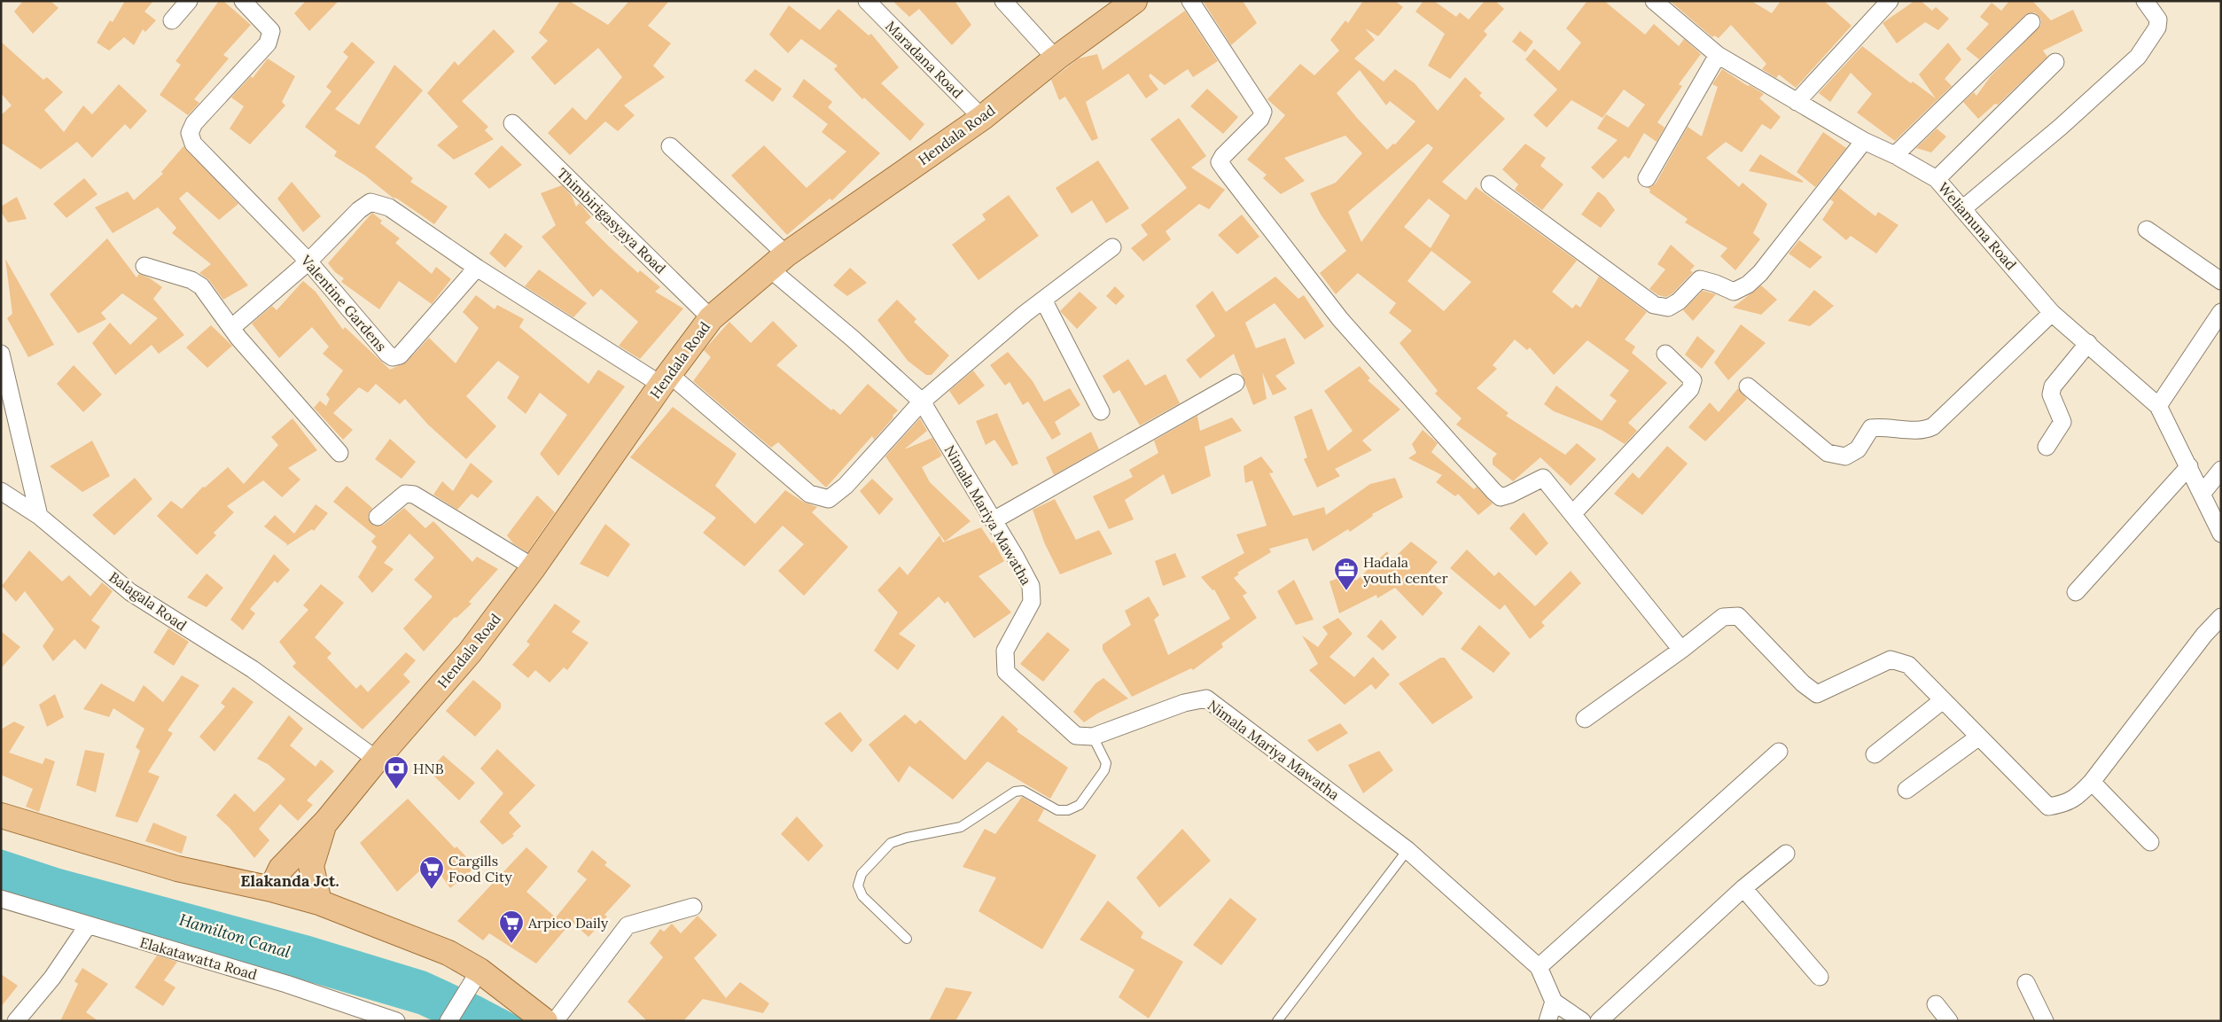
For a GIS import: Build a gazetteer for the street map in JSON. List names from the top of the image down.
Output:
{
  "streets": {
    "main road": ["Hendala Road"],
    "street": [
      "Maradana Road",
      "Thimbirigasyaya Road",
      "Weliamuna Road",
      "Valentine Gardens",
      "Nimala Mariya Mawatha",
      "Balagala Road",
      "Elakatawatta Road"
    ]
  },
  "crossings": [
    ["Maradana Road", "Hendala Road"],
    ["Hendala Road", "Thimbirigasyaya Road"],
    ["Hendala Road", "Nimala Mariya Mawatha"],
    ["Hendala Road", "Balagala Road"]
  ],
  "districts": ["Elakanda Jct."],
  "water": ["Hamilton Canal"],
  "places": {
    "office": ["Hadala youth center"],
    "bank": ["HNB"],
    "supermarket": ["Cargills Food City", "Arpico Daily"]
  }
}
